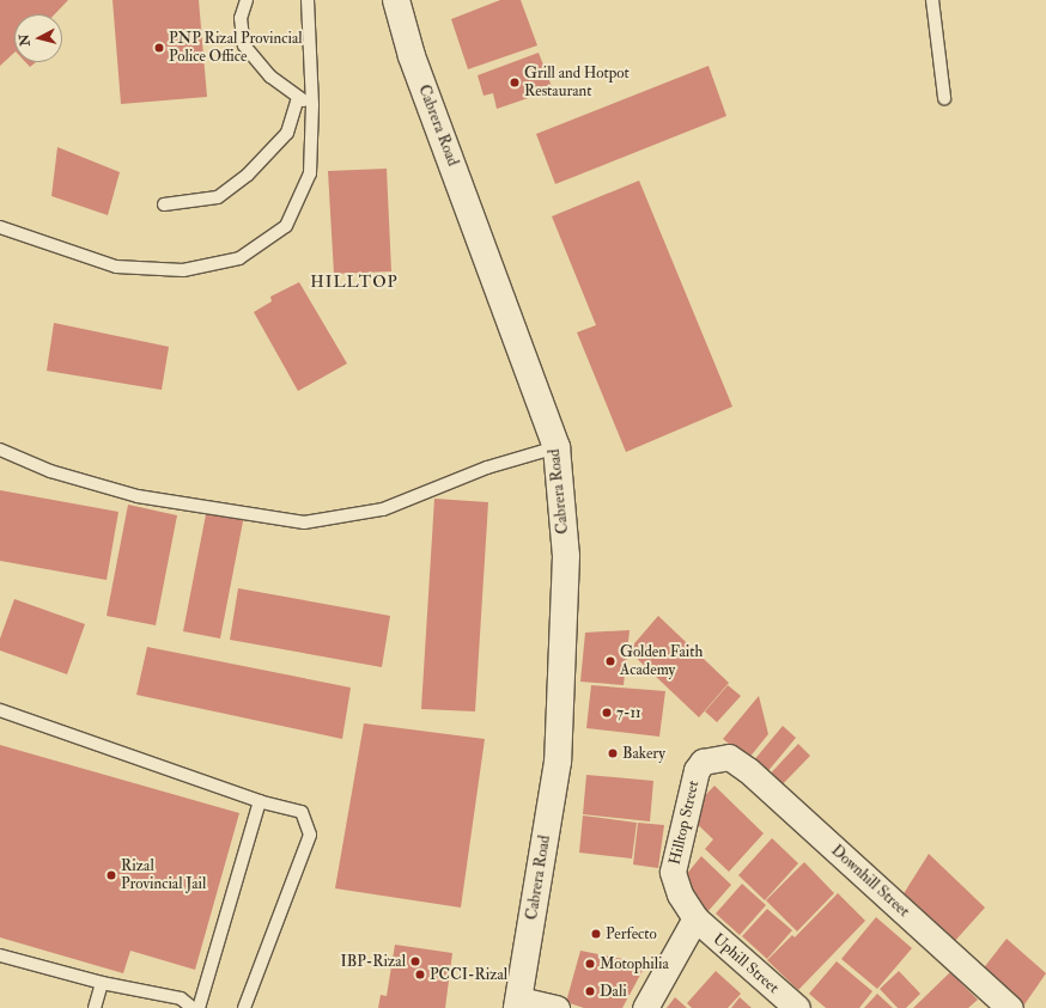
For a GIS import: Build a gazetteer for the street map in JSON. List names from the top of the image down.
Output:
{
  "streets": {
    "main road": ["Cabrera Road"],
    "street": ["Hilltop Street", "Downhill Street", "Uphill Street"]
  },
  "crossings": [
    ["Hilltop Street", "Downhill Street"],
    ["Hilltop Street", "Uphill Street"]
  ],
  "districts": ["HILLTOP"],
  "places": [
    "PNP Rizal Provincial Police Office",
    "Grill and Hotpot Restaurant",
    "Golden Faith Academy",
    "7-11",
    "Bakery",
    "Rizal Provincial Jail",
    "Perfecto",
    "IBP-Rizal",
    "Motophilia",
    "PCCI-Rizal",
    "Dali"
  ],
  "north": "left"
}
